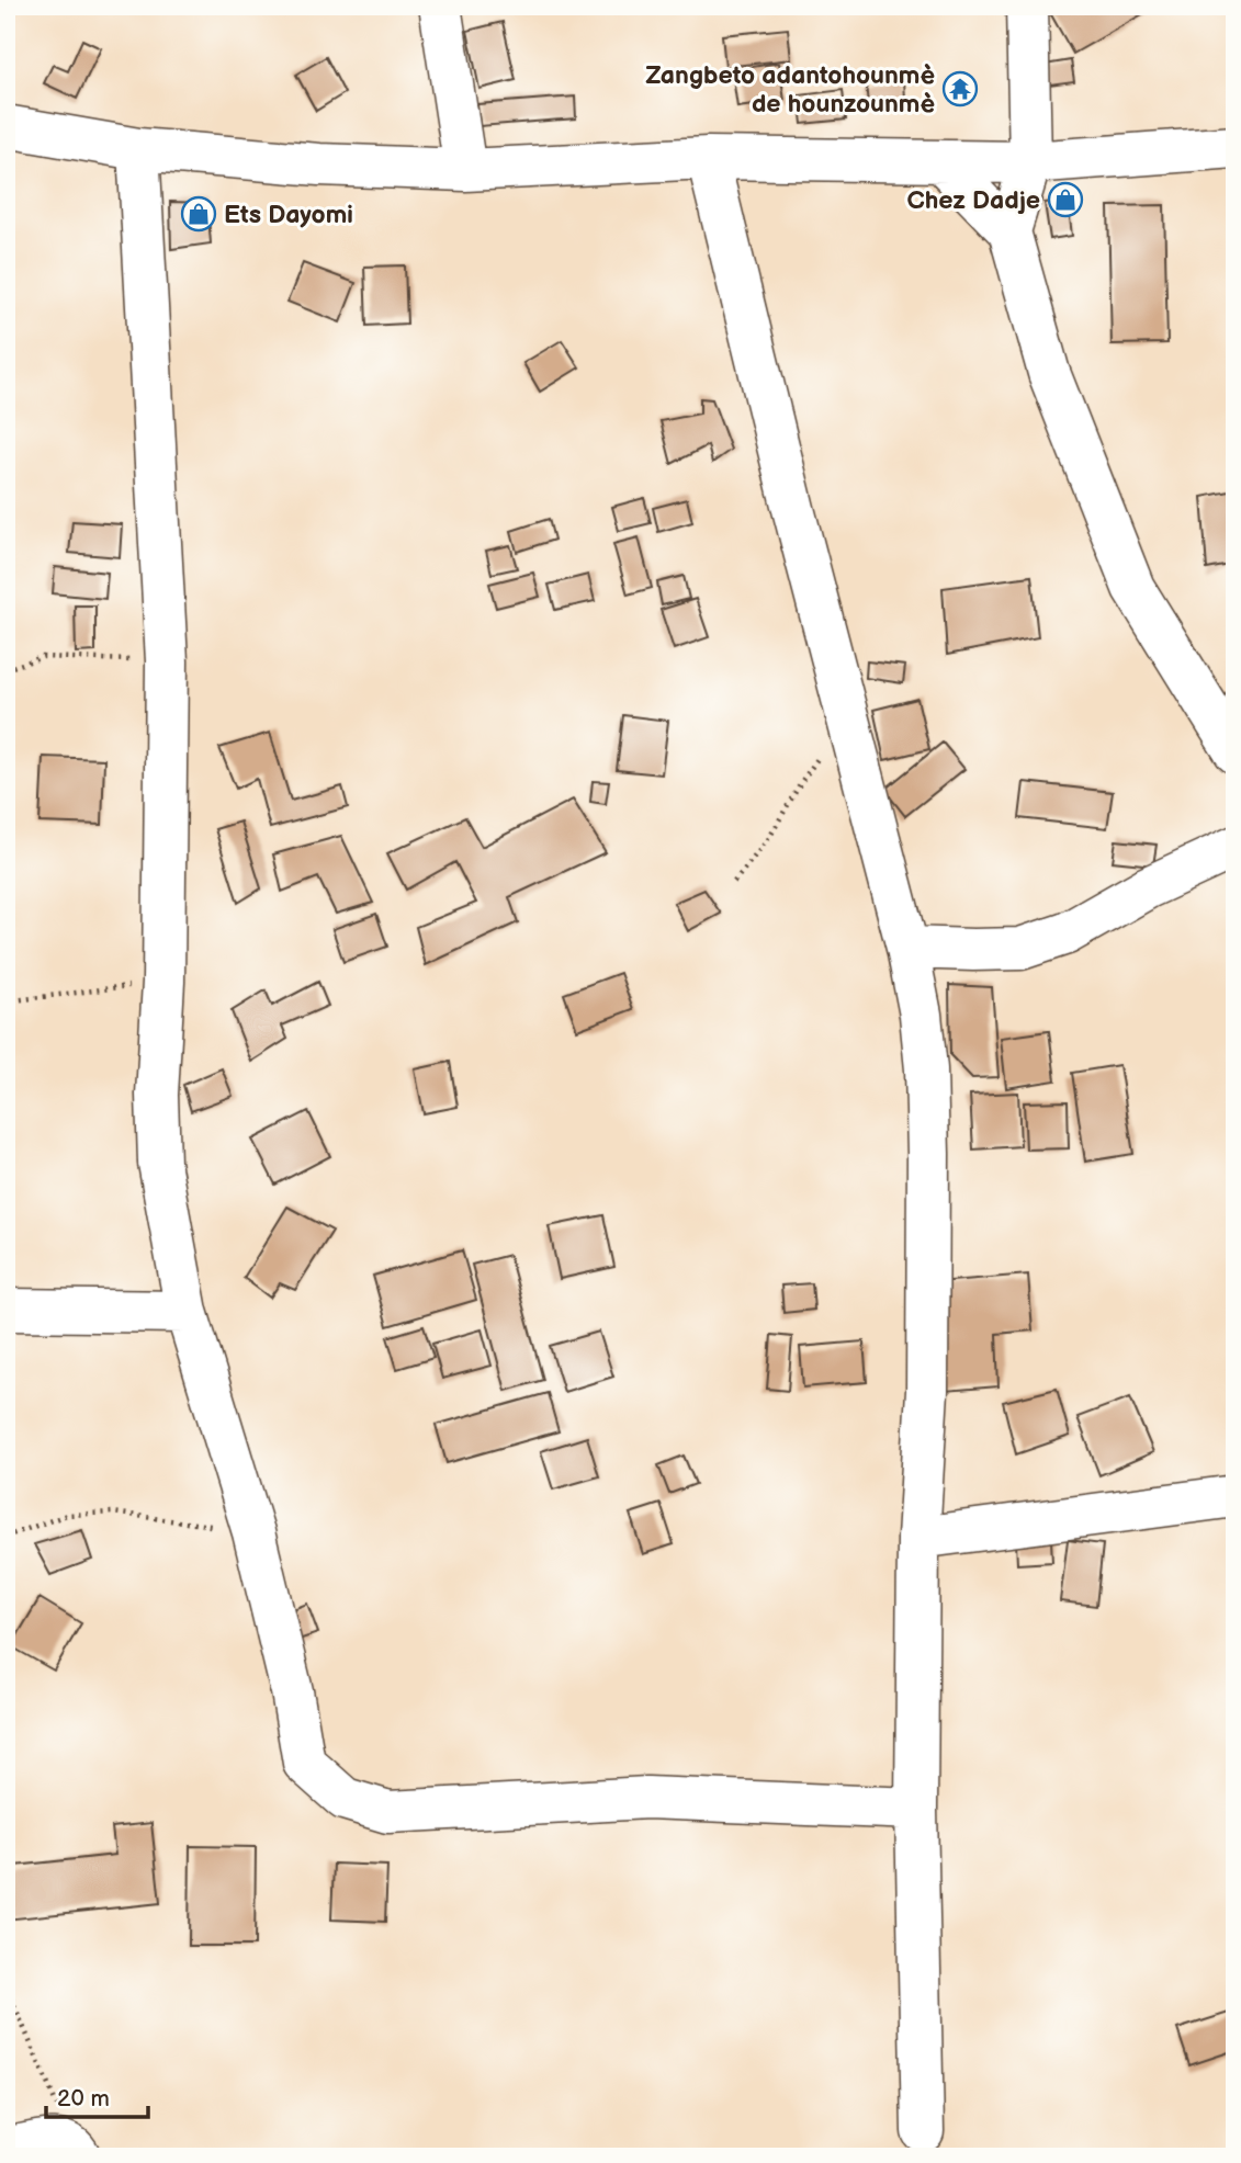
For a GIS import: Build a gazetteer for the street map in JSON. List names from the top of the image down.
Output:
{
  "places": {
    "temple": ["Zangbeto adantohounmè de hounzounmè"],
    "shop": ["Chez Dadje", "Ets Dayomi"]
  },
  "scale_bar": "20 m"
}
